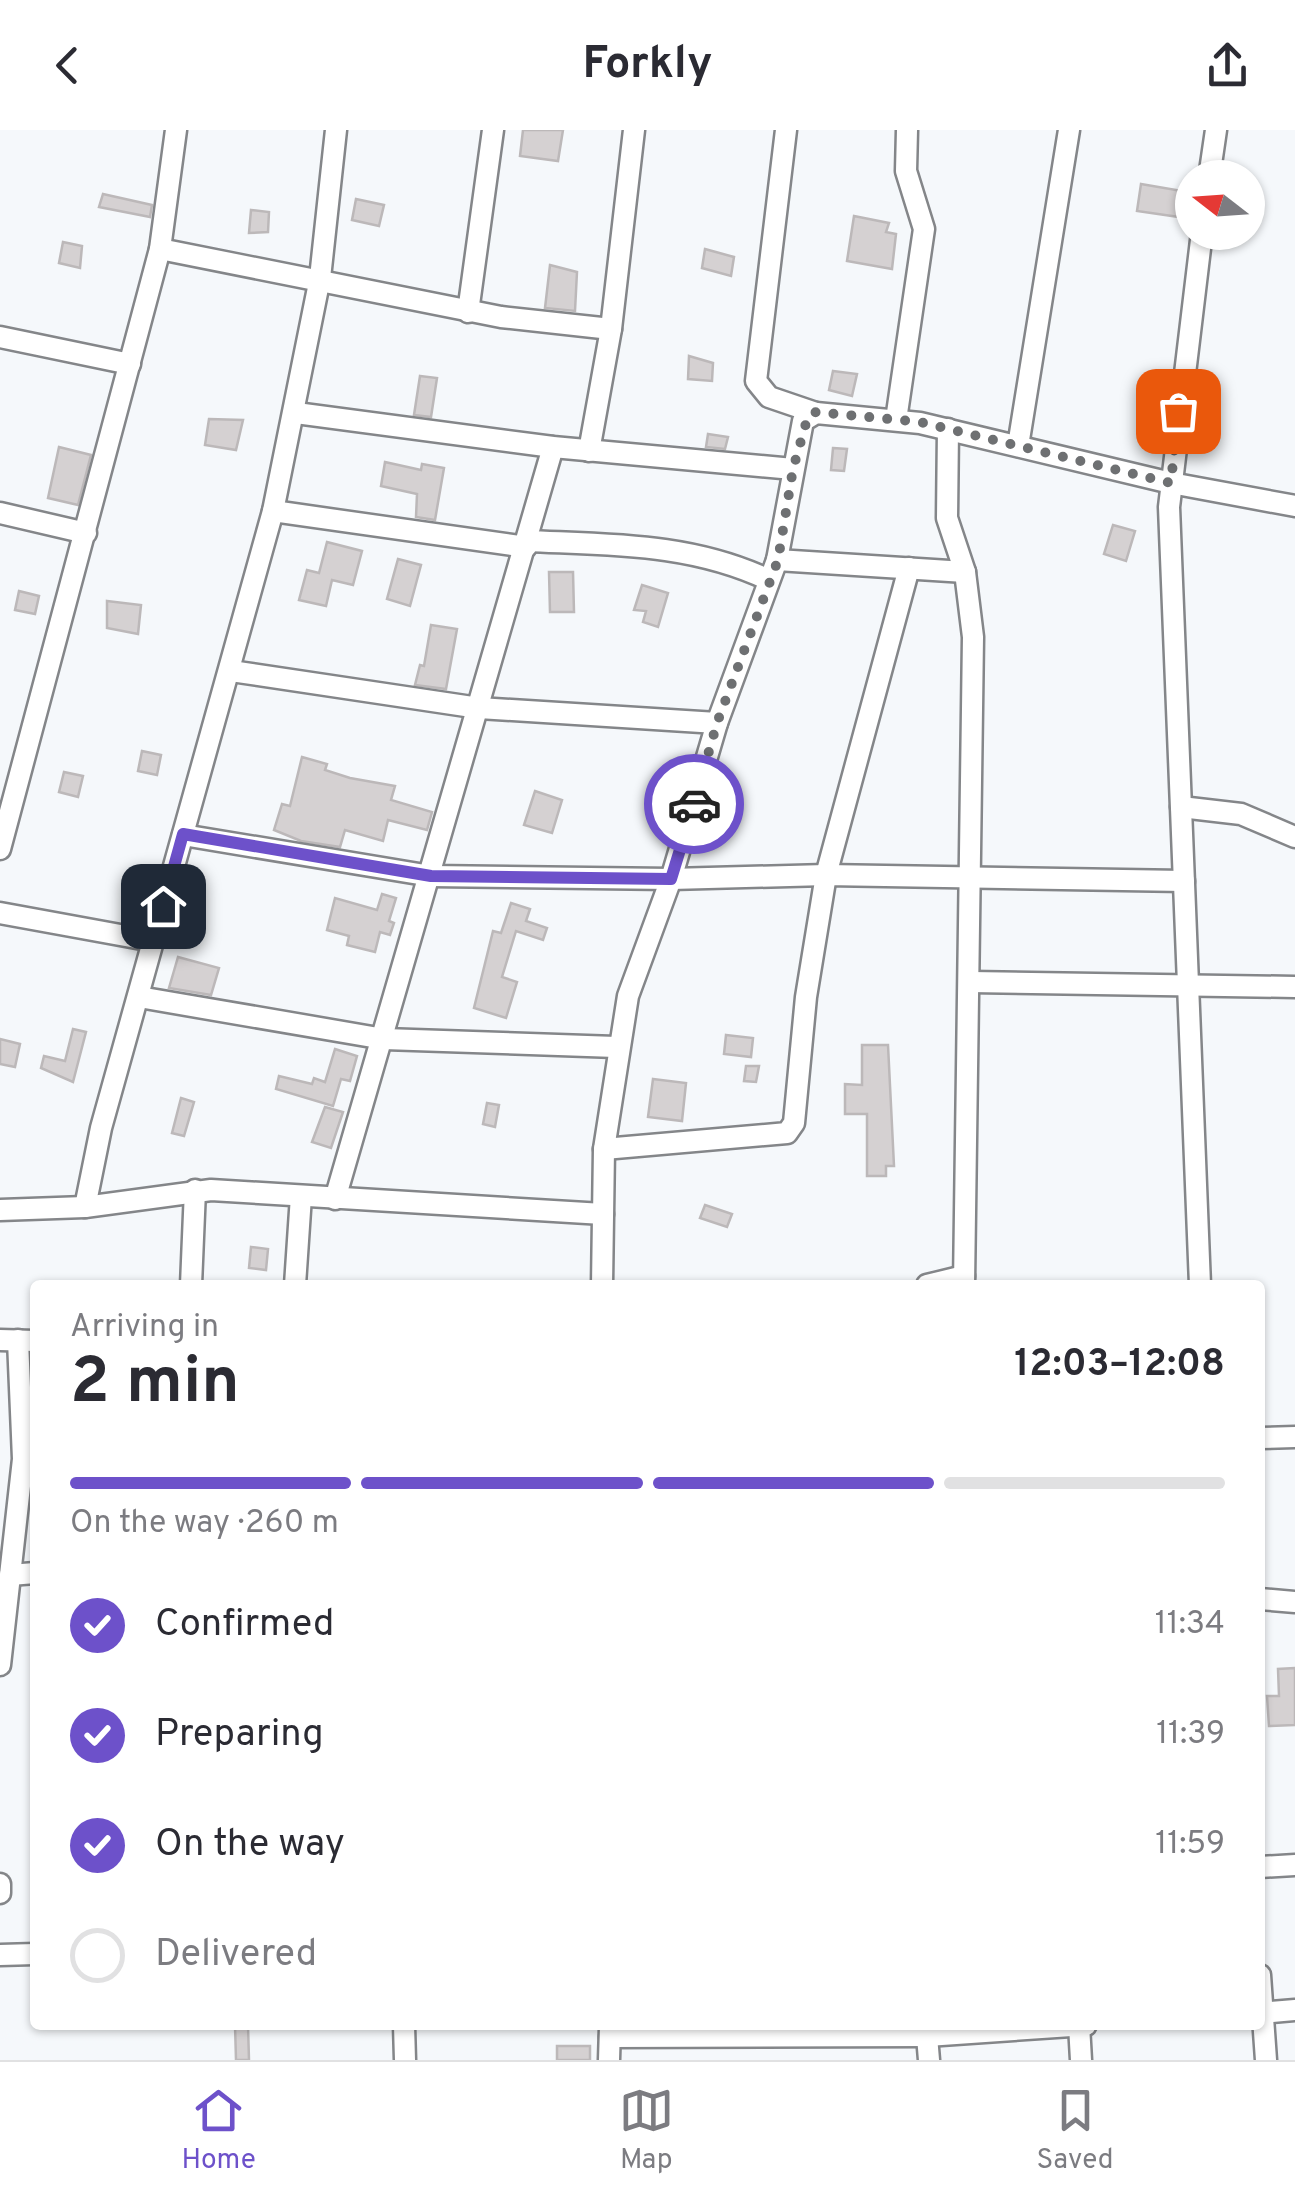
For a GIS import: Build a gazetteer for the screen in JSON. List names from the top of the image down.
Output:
{
  "north": "left",
  "page": {
    "header": "Forkly",
    "heading": ["2 min", "Arriving in", "12:03–12:08"],
    "bar": "On the way · 260 m",
    "list": [
      ["Confirmed", "11:34"],
      ["Preparing", "11:39"],
      ["On the way", "11:59"],
      "Delivered"
    ],
    "tabs": ["Home", "Map", "Saved"]
  }
}
